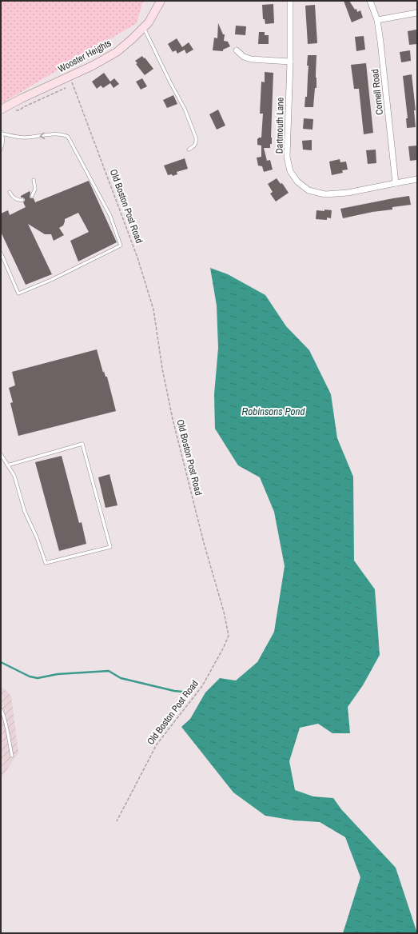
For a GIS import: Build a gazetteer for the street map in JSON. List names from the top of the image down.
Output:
{
  "streets": {
    "main road": ["Wooster Heights"],
    "street": ["Cornell Road", "Dartmouth Lane"],
    "path": ["Old Boston Post Road"]
  },
  "crossings": [
    ["Wooster Heights", "Old Boston Post Road"],
    ["Cornell Road", "Dartmouth Lane"]
  ],
  "water": ["Robinsons Pond"]
}
